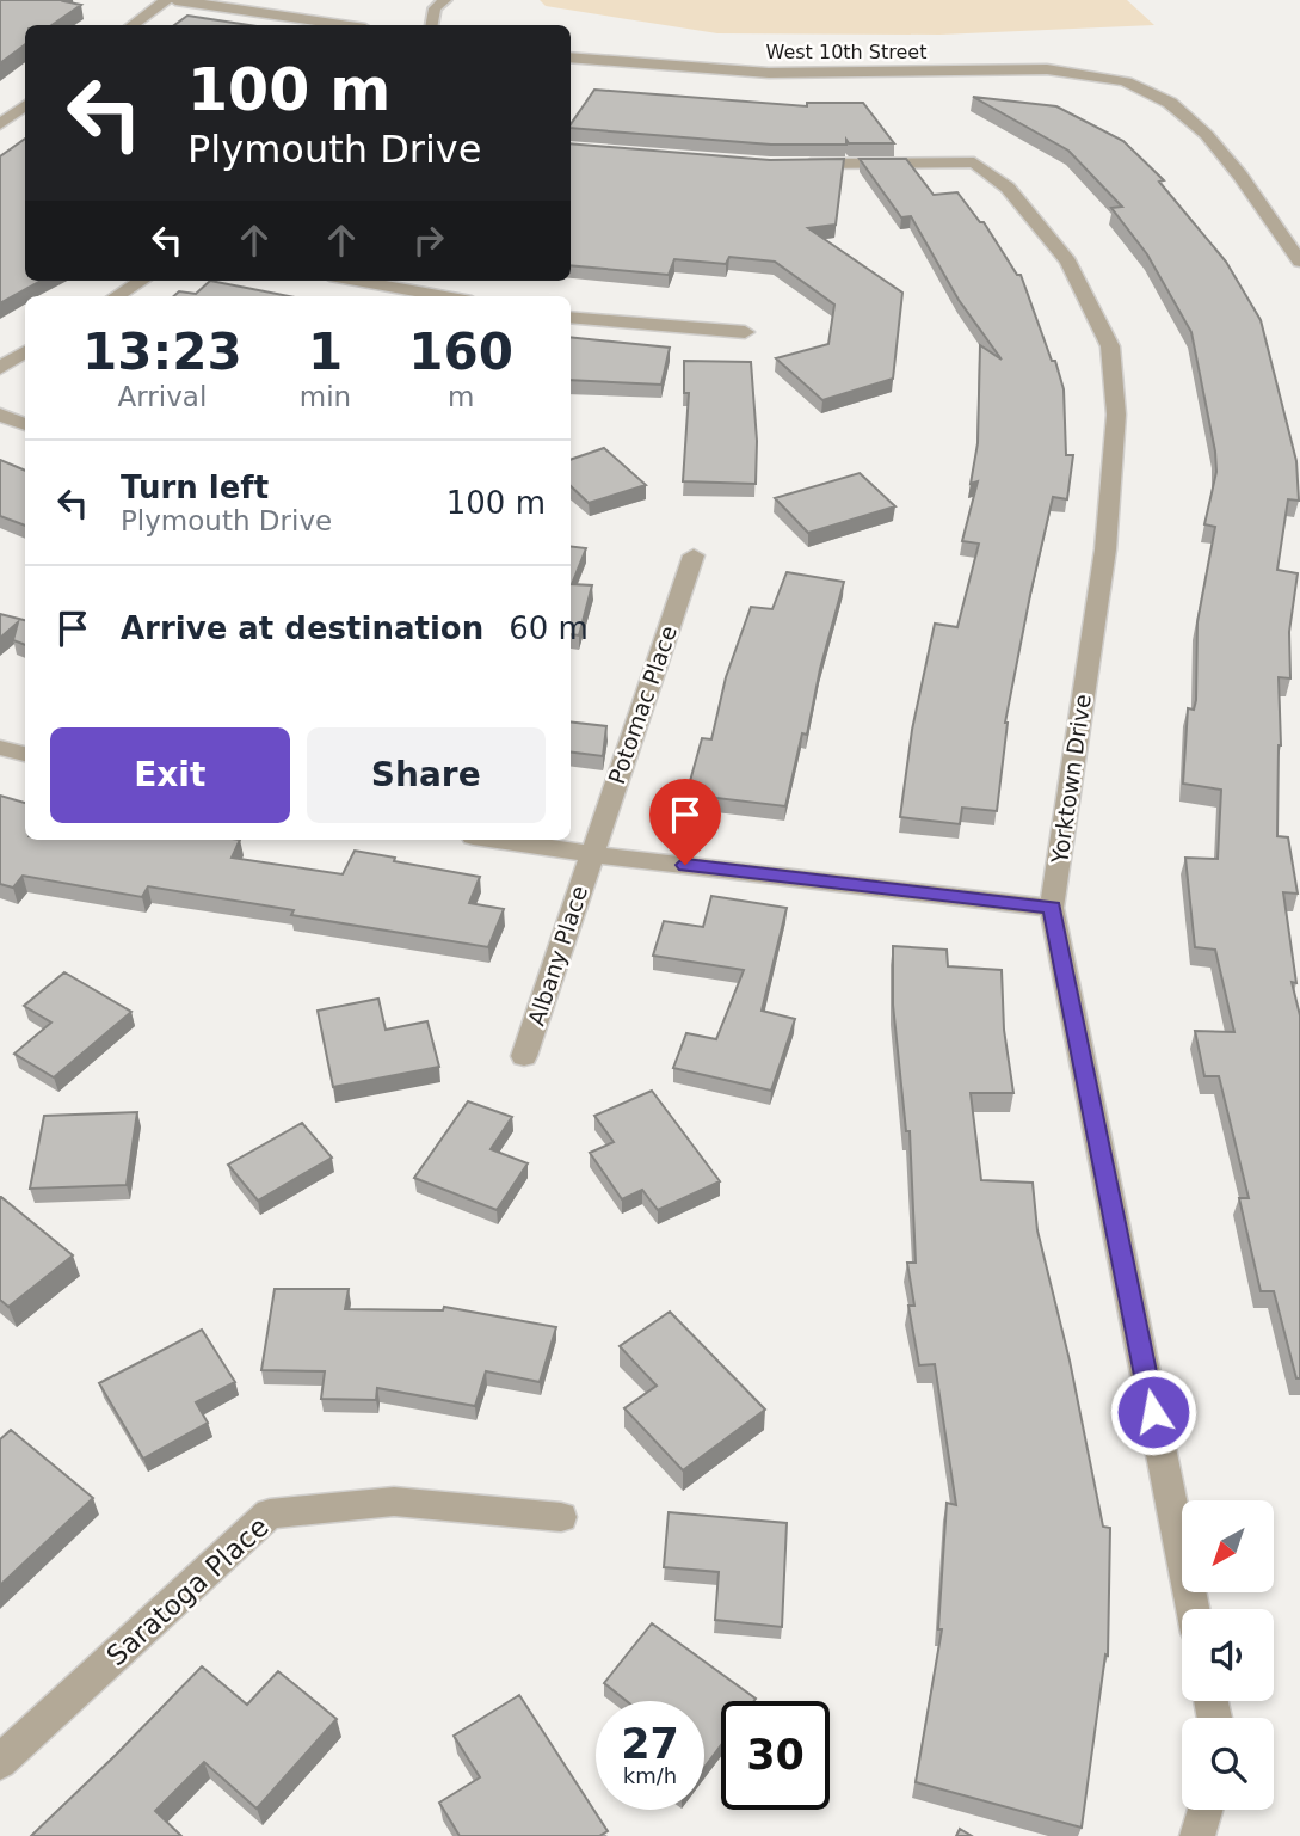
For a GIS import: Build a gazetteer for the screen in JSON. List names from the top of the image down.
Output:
{
  "streets": {
    "street": [
      "West 10th Street",
      "Potomac Place",
      "Yorktown Drive",
      "Albany Place",
      "Saratoga Place"
    ]
  },
  "crossings": [
    ["Potomac Place", "Albany Place"]
  ],
  "north": "bottom left",
  "page": {
    "turn": ["100 m", "Plymouth Drive"],
    "eta": [
      "13:23",
      "Arrival",
      "1",
      "min",
      "160",
      "m"
    ],
    "list": [
      {
        "name": "Turn left",
        "note": "Plymouth Drive",
        "value": "100 m"
      },
      {
        "name": "Arrive at destination",
        "value": "60 m"
      }
    ],
    "buttons": ["Exit", "Share"],
    "speed": "27 km/h",
    "limit": "30"
  }
}
